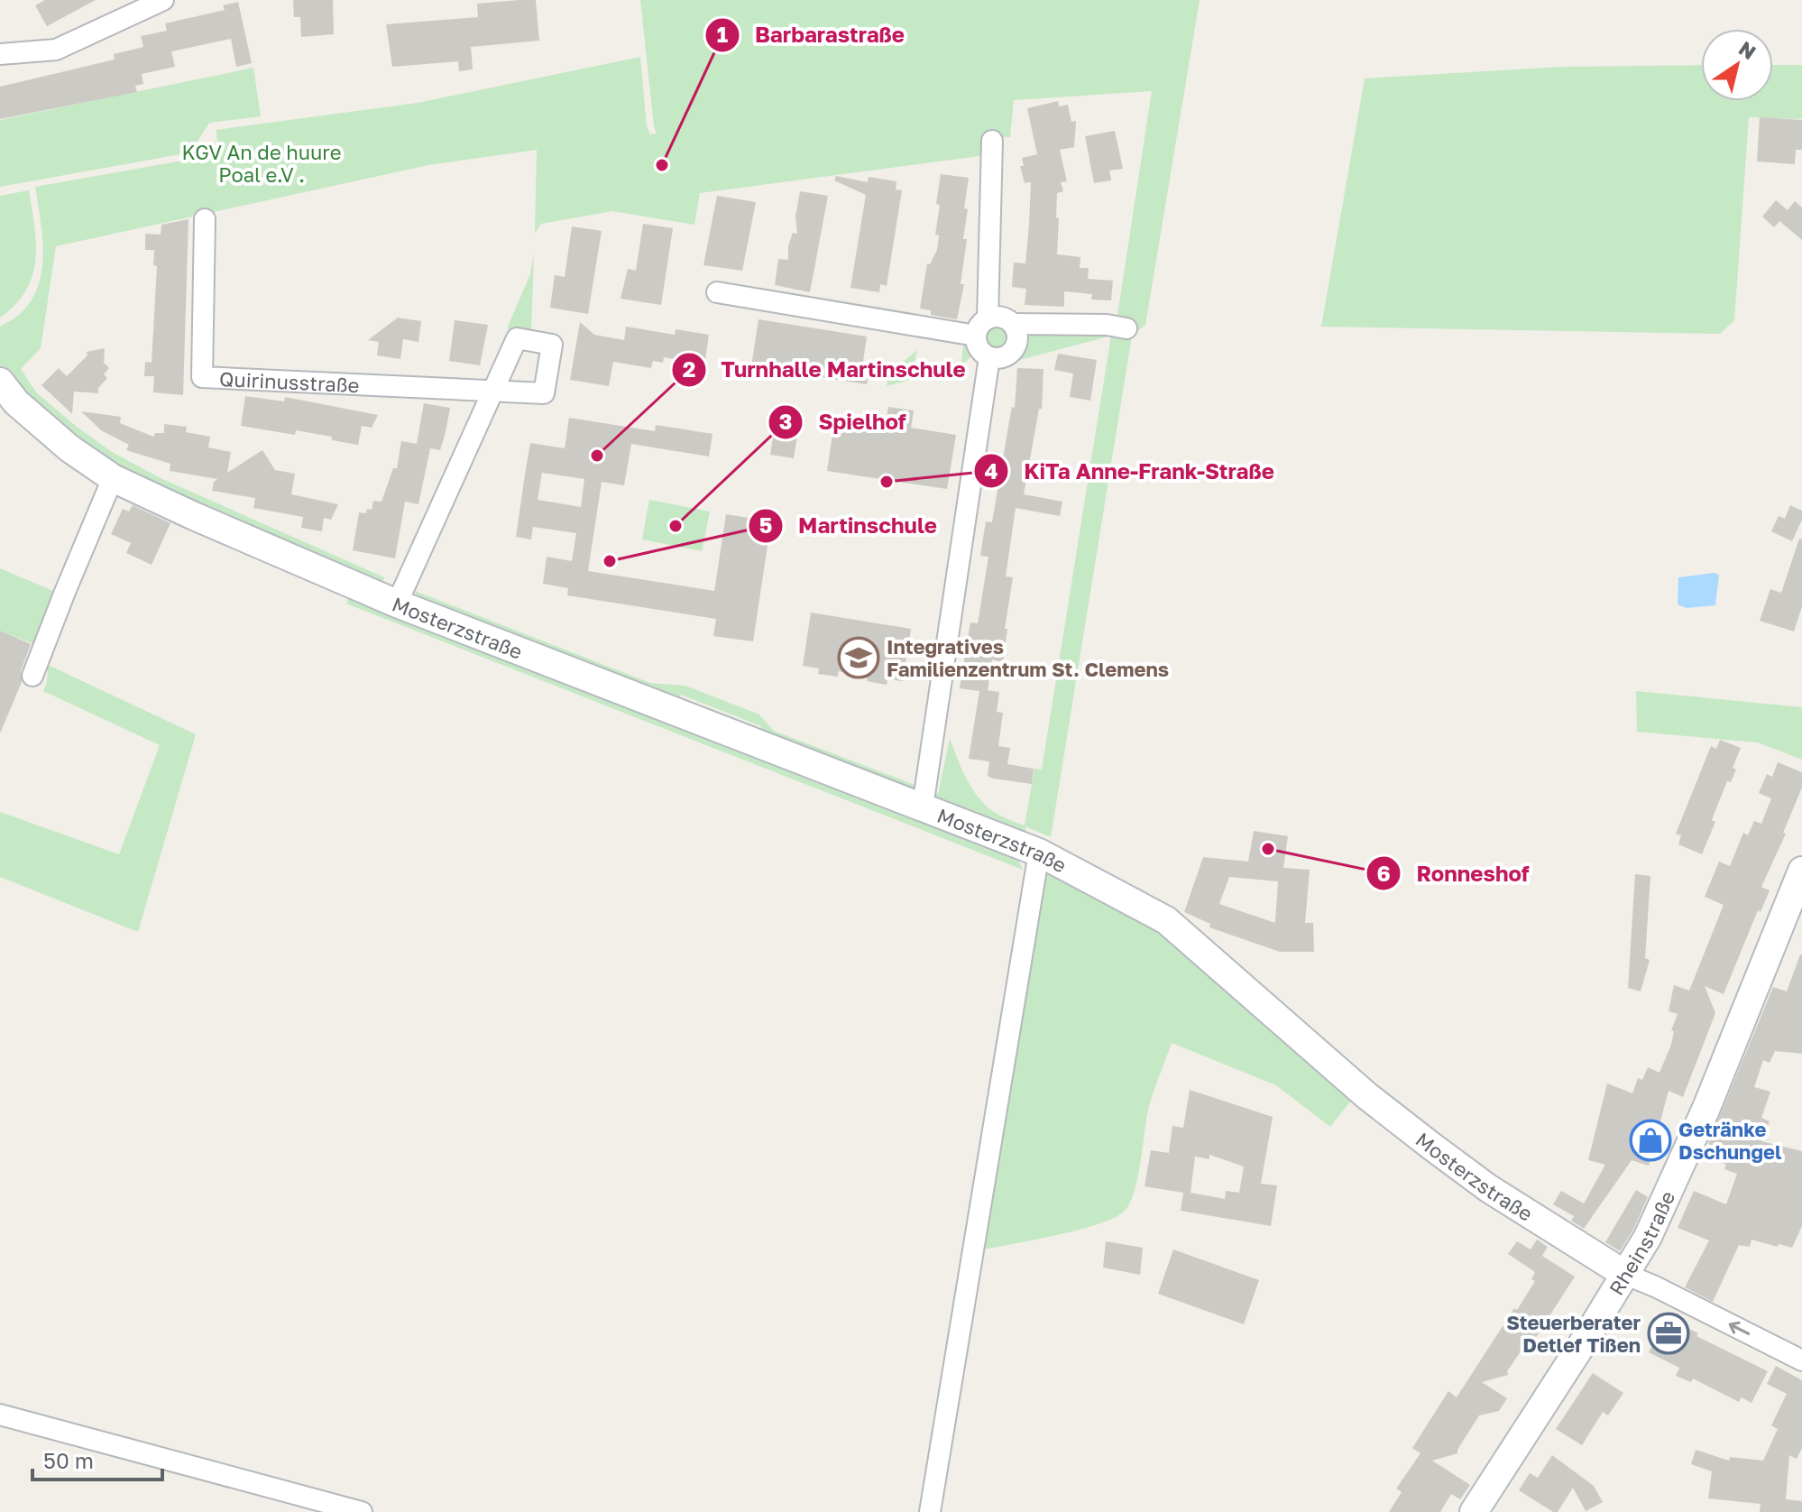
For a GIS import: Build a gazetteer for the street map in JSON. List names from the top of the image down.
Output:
{
  "streets": {
    "street": ["Quirinusstraße", "Mosterzstraße", "Rheinstraße"]
  },
  "crossings": [
    ["Quirinusstraße", "Mosterzstraße"],
    ["Mosterzstraße", "Rheinstraße"]
  ],
  "parks": ["KGV An de huure Poal e.V ."],
  "places": {
    "other": [
      "Barbarastraße",
      "Turnhalle Martinschule",
      "KiTa Anne-Frank-Straße",
      "Spielhof",
      "Martinschule",
      "Ronneshof"
    ],
    "school or university": ["Integratives Familienzentrum St. Clemens"],
    "shop": ["Getränke Dschungel"],
    "office": ["Steuerberater Detlef Tißen"]
  },
  "scale_bar": "50 m",
  "north": "top right"
}
